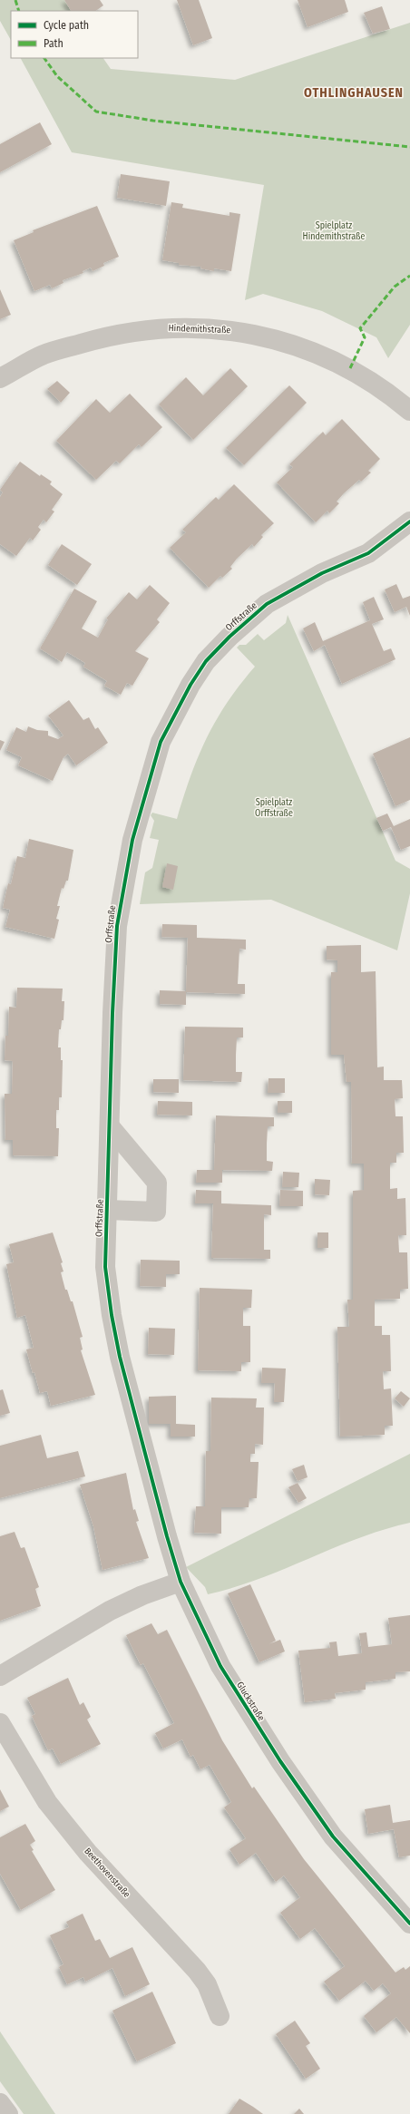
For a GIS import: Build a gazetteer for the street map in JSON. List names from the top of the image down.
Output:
{
  "streets": {
    "street": [
      "Hindemithstraße",
      "Orffstraße",
      "Gluckstraße",
      "Beethovenstraße"
    ]
  },
  "crossings": [
    ["Orffstraße", "Gluckstraße"]
  ],
  "districts": ["OTHLINGHAUSEN"],
  "parks": ["Spielplatz Hindemithstraße", "Spielplatz Orffstraße"],
  "legend": ["Cycle path", "Path"]
}
